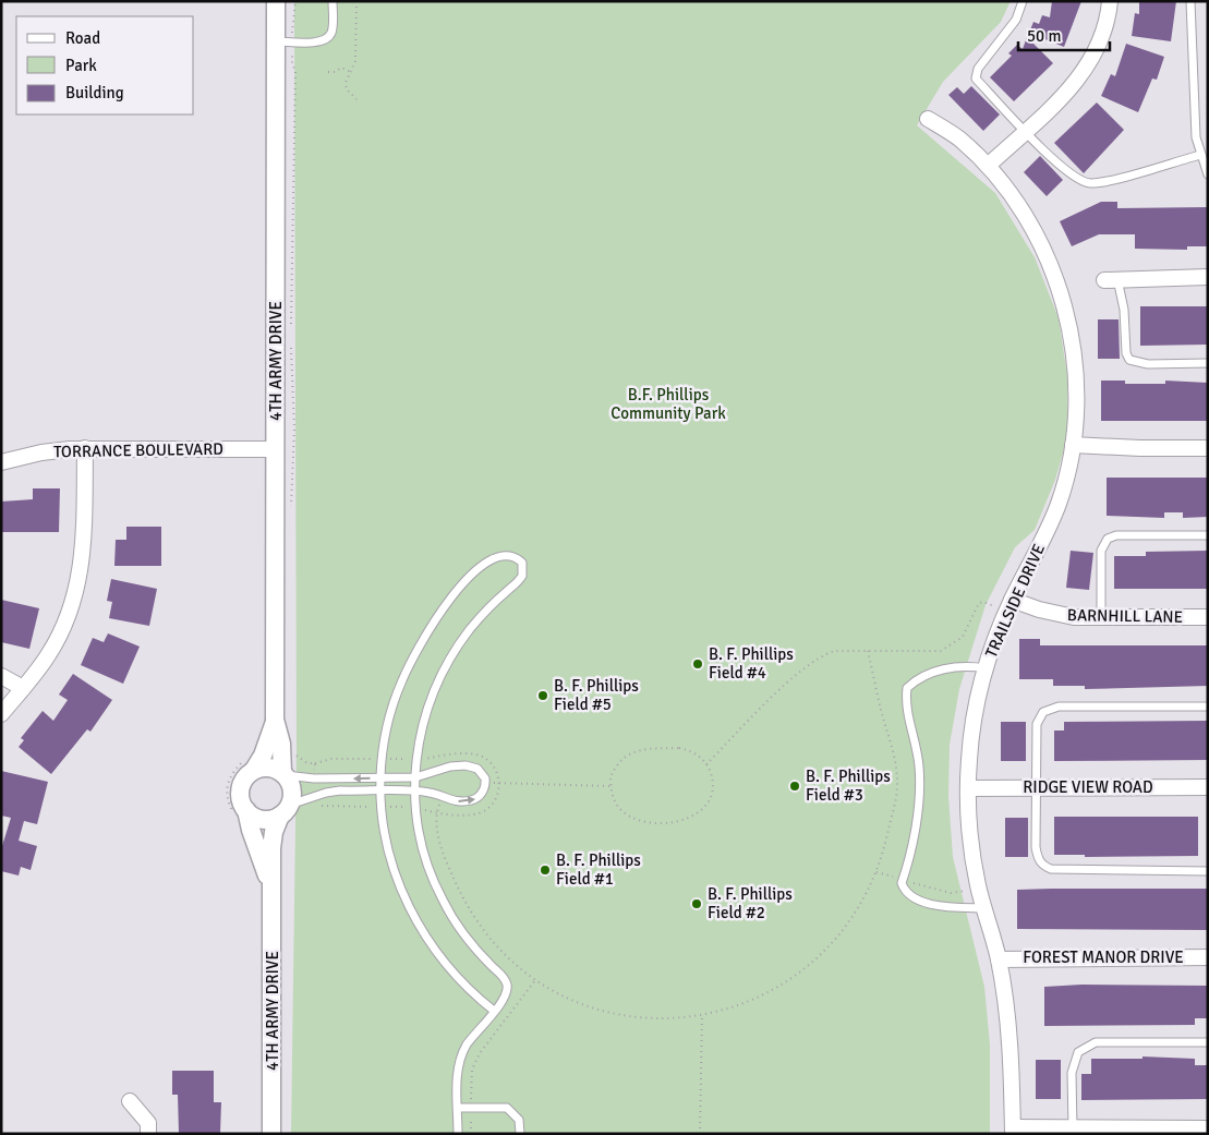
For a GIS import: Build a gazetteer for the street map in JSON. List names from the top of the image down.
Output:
{
  "streets": {
    "street": [
      "4TH ARMY DRIVE",
      "TORRANCE BOULEVARD",
      "TRAILSIDE DRIVE",
      "BARNHILL LANE",
      "RIDGE VIEW ROAD",
      "FOREST MANOR DRIVE"
    ]
  },
  "crossings": [
    ["4TH ARMY DRIVE", "TORRANCE BOULEVARD"],
    ["TRAILSIDE DRIVE", "BARNHILL LANE"],
    ["TRAILSIDE DRIVE", "RIDGE VIEW ROAD"],
    ["TRAILSIDE DRIVE", "FOREST MANOR DRIVE"]
  ],
  "parks": ["B.F. Phillips Community Park"],
  "places": [
    "B. F. Phillips Field #4",
    "B. F. Phillips Field #5",
    "B. F. Phillips Field #3",
    "B. F. Phillips Field #1",
    "B. F. Phillips Field #2"
  ],
  "legend": ["Road", "Park", "Building"],
  "scale_bar": "50 m"
}
